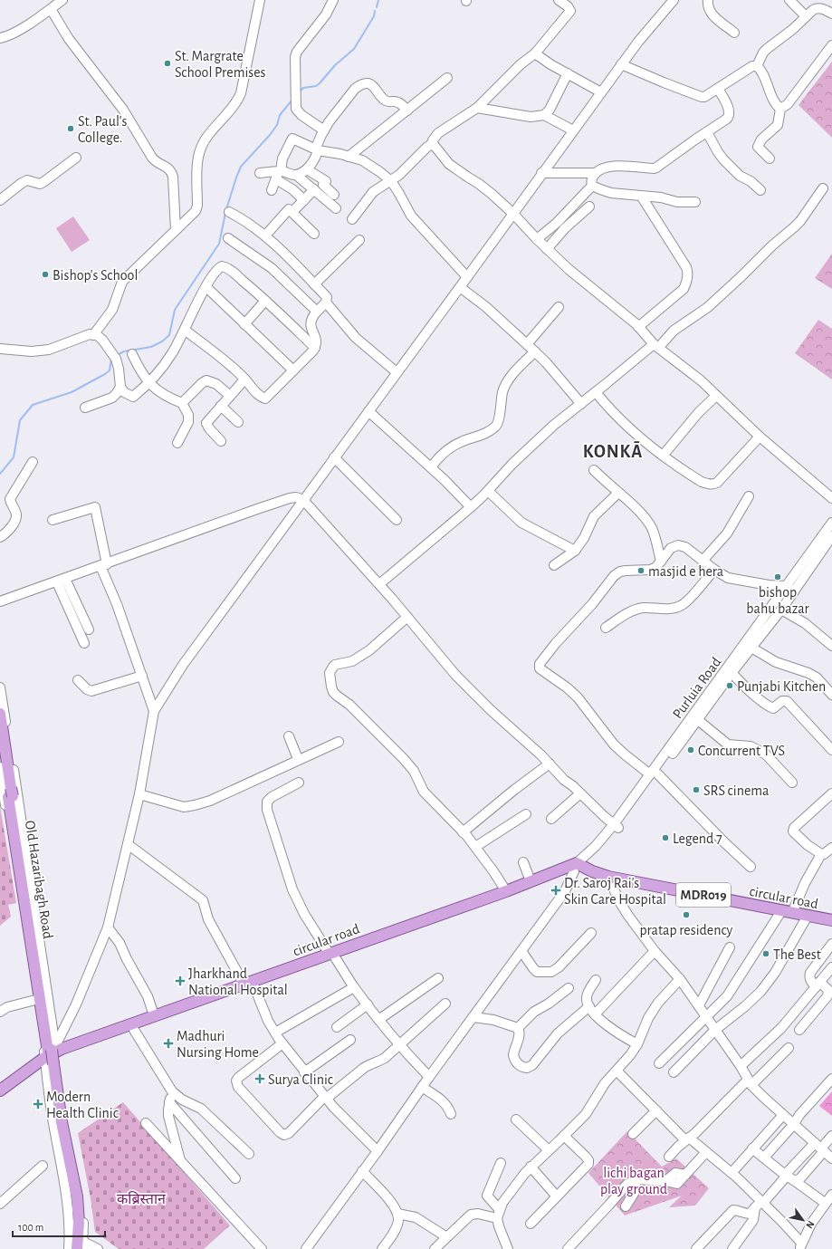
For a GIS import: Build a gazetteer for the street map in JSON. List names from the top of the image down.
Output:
{
  "streets": {
    "main road": ["Old Hazaribagh Road", "MDR019", "circular road"],
    "street": ["Purluia Road"]
  },
  "crossings": [
    ["Purluia Road", "circular road"],
    ["Old Hazaribagh Road", "circular road"]
  ],
  "districts": ["KONKĀ"],
  "parks": ["lichi bagan play ground", "कब्रिस्तान"],
  "places": {
    "other": [
      "St. Margrate School Premises",
      "St. Paul's College.",
      "Bishop's School",
      "masjid e hera",
      "bishop bahu bazar",
      "Punjabi Kitchen",
      "Concurrent TVS",
      "SRS cinema",
      "Legend 7",
      "pratap residency",
      "The Best"
    ],
    "health": [
      "Dr. Saroj Rai's Skin Care Hospital",
      "Jharkhand National Hospital",
      "Madhuri Nursing Home",
      "Surya Clinic",
      "Modern Health Clinic"
    ]
  },
  "scale_bar": "100 m",
  "north": "bottom right"
}
